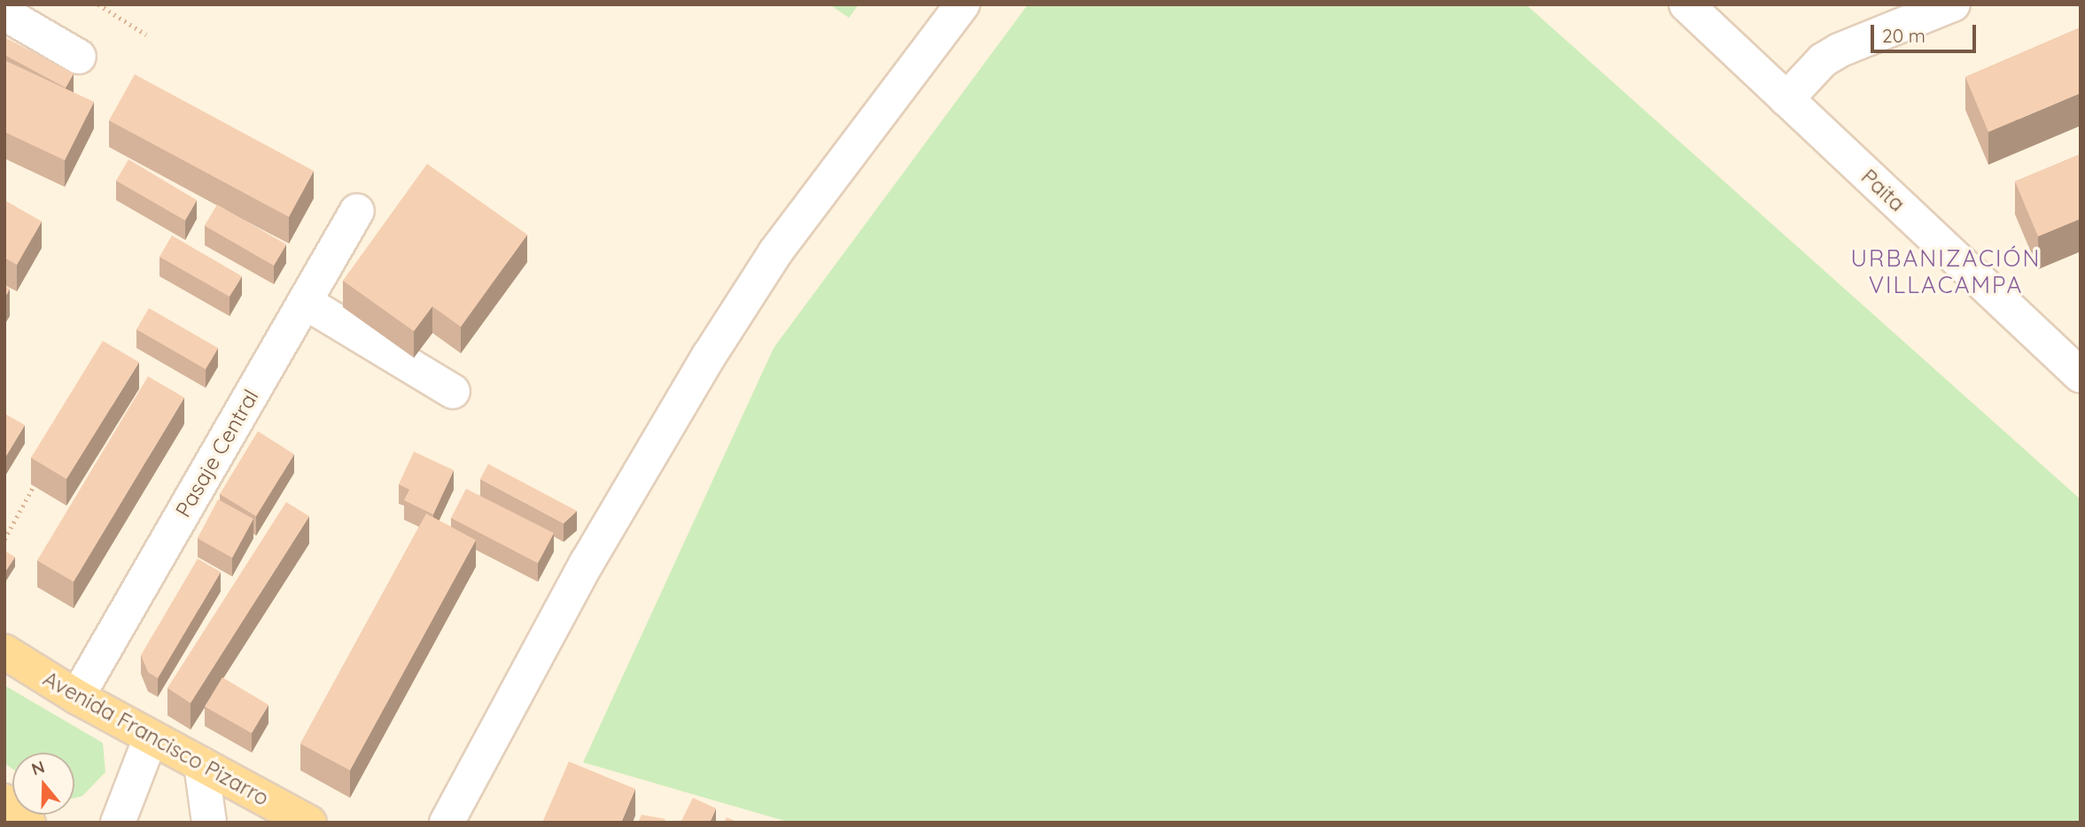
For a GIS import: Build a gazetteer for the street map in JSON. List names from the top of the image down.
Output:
{
  "streets": {
    "main road": ["Avenida Francisco Pizarro"],
    "street": ["Paita", "Pasaje Central"]
  },
  "crossings": [
    ["Pasaje Central", "Avenida Francisco Pizarro"]
  ],
  "districts": ["URBANIZACIÓN VILLACAMPA"],
  "scale_bar": "20 m",
  "north": "top"
}
